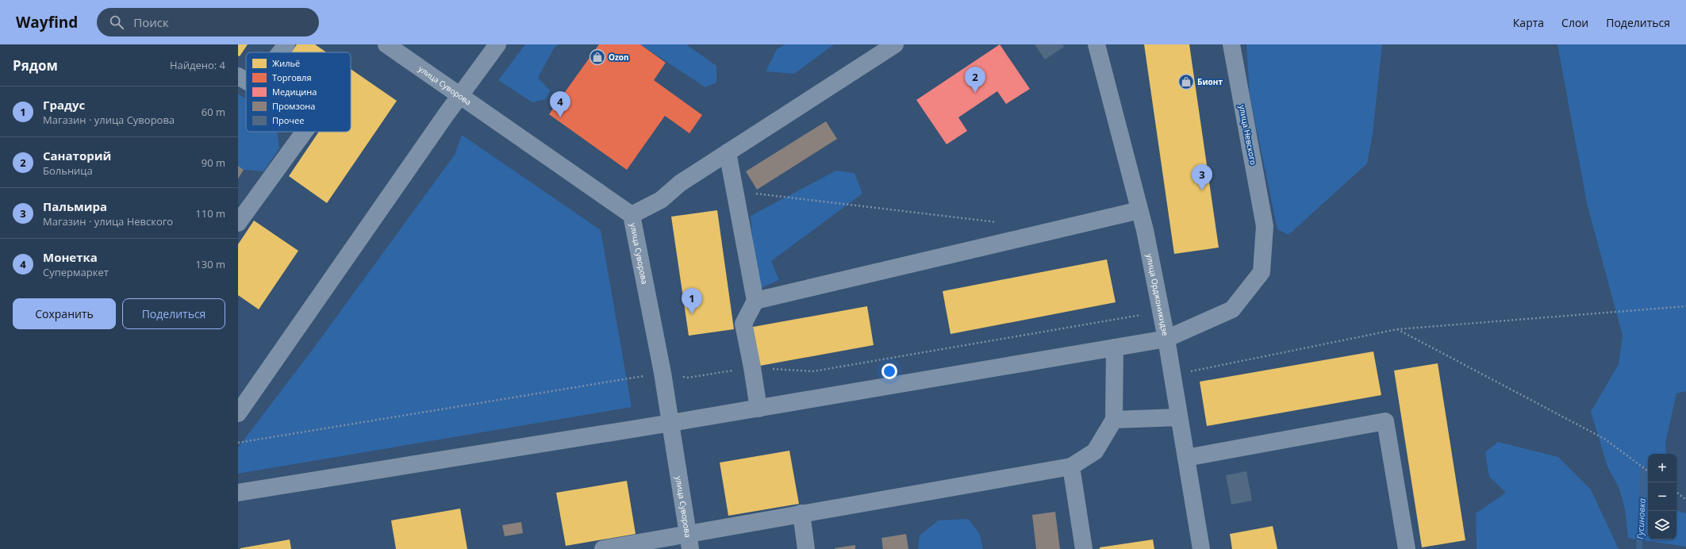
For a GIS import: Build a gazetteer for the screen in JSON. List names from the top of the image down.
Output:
{
  "streets": {
    "street": ["улица Суворова", "улица Невского", "улица Орджоникидзе"]
  },
  "crossings": [
    ["улица Суворова", "улица Невского"],
    ["улица Невского", "улица Орджоникидзе"]
  ],
  "water": ["Гусиновка"],
  "places": {
    "shop": ["Ozon", "Бионт"]
  },
  "legend": [
    "Жильё",
    "Торговля",
    "Медицина",
    "Промзона",
    "Прочее"
  ],
  "page": {
    "header": "Wayfind",
    "search": "Поиск",
    "nav": ["Карта", "Слои", "Поделиться"],
    "heading": ["Рядом", "Найдено: 4"],
    "pins": [
      "2",
      "4",
      "3",
      "1"
    ],
    "list": [
      {
        "mark": "1",
        "name": "Градус",
        "note": "Магазин · улица Суворова",
        "value": "60 m"
      },
      {
        "mark": "2",
        "name": "Санаторий",
        "note": "Больница",
        "value": "90 m"
      },
      {
        "mark": "3",
        "name": "Пальмира",
        "note": "Магазин · улица Невского",
        "value": "110 m"
      },
      {
        "mark": "4",
        "name": "Монетка",
        "note": "Супермаркет",
        "value": "130 m"
      }
    ],
    "buttons": ["Сохранить", "Поделиться"],
    "map_buttons": ["+", "−"]
  }
}
